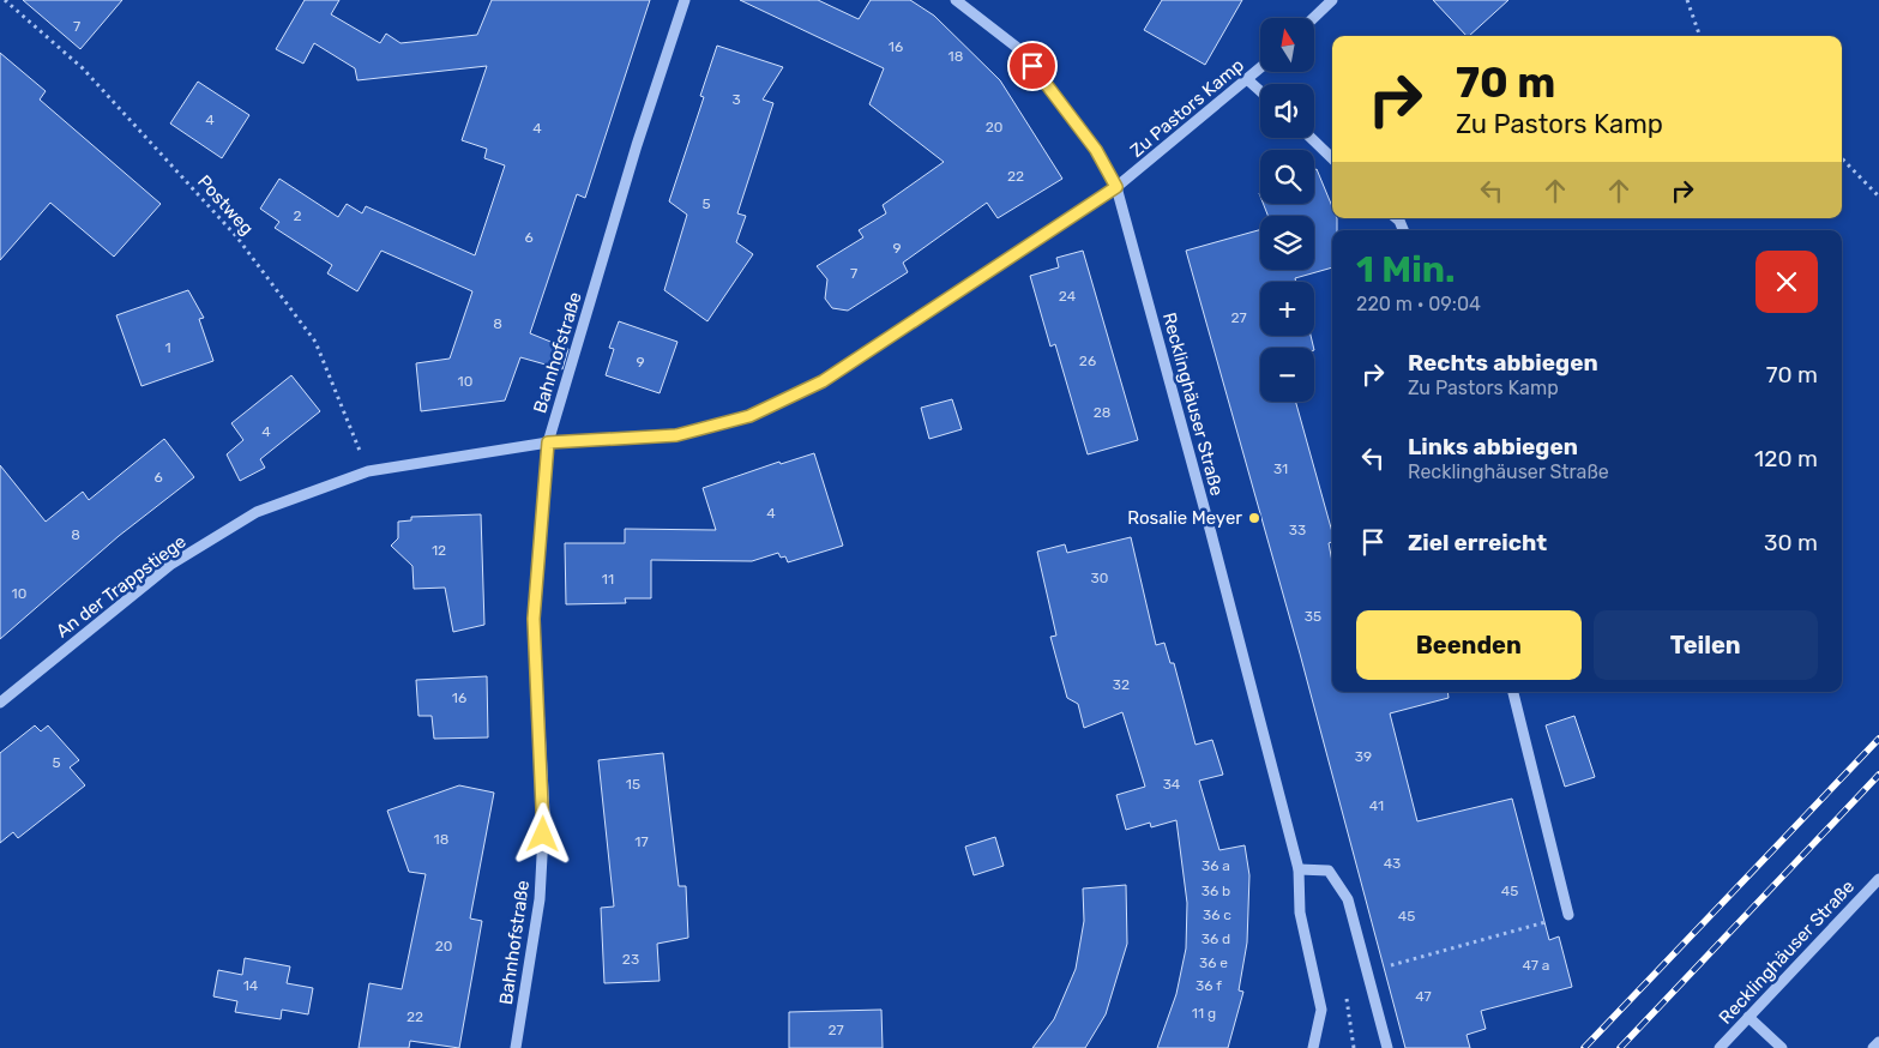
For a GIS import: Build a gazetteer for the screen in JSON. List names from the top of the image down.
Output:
{
  "streets": {
    "street": [
      "Zu Pastors Kamp",
      "Bahnhofstraße",
      "Recklinghäuser Straße",
      "An der Trappstiege"
    ],
    "path": ["Postweg"]
  },
  "crossings": [
    ["Zu Pastors Kamp", "Bahnhofstraße"],
    ["Zu Pastors Kamp", "Recklinghäuser Straße"],
    ["Zu Pastors Kamp", "An der Trappstiege"],
    ["Postweg", "An der Trappstiege"],
    ["Bahnhofstraße", "An der Trappstiege"]
  ],
  "places": ["Rosalie Meyer"],
  "house_numbers": [
    "7",
    "16",
    "18",
    "3",
    "4",
    "20",
    "4",
    "22",
    "5",
    "2",
    "6",
    "9",
    "7",
    "24",
    "27",
    "8",
    "1",
    "26",
    "9",
    "10",
    "28",
    "4",
    "31",
    "6",
    "4",
    "33",
    "8",
    "12",
    "30",
    "11",
    "10",
    "35",
    "32",
    "16",
    "39",
    "5",
    "15",
    "34",
    "41",
    "18",
    "17",
    "43",
    "36 a",
    "36 b",
    "45",
    "36 c",
    "45",
    "36 d",
    "20",
    "23",
    "36 e",
    "47 a",
    "14",
    "36 f",
    "47",
    "11 g",
    "22",
    "27"
  ],
  "north": "top",
  "page": {
    "map_buttons": ["+", "−"],
    "turn": ["70 m", "Zu Pastors Kamp"],
    "heading": ["1 Min.", "220 m · 09:04"],
    "list": [
      {
        "name": "Rechts abbiegen",
        "note": "Zu Pastors Kamp",
        "value": "70 m"
      },
      {
        "name": "Links abbiegen",
        "note": "Recklinghäuser Straße",
        "value": "120 m"
      },
      {
        "name": "Ziel erreicht",
        "value": "30 m"
      }
    ],
    "buttons": ["Beenden", "Teilen"]
  }
}
